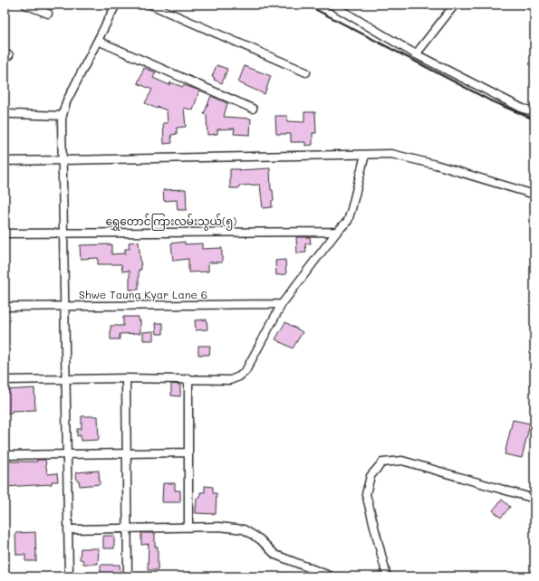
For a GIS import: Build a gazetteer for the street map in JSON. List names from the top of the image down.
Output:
{
  "streets": {
    "street": ["ရွှေတောင်ကြားလမ်းသွယ်(၅)", "Shwe Taung Kyar Lane 6"]
  }
}
